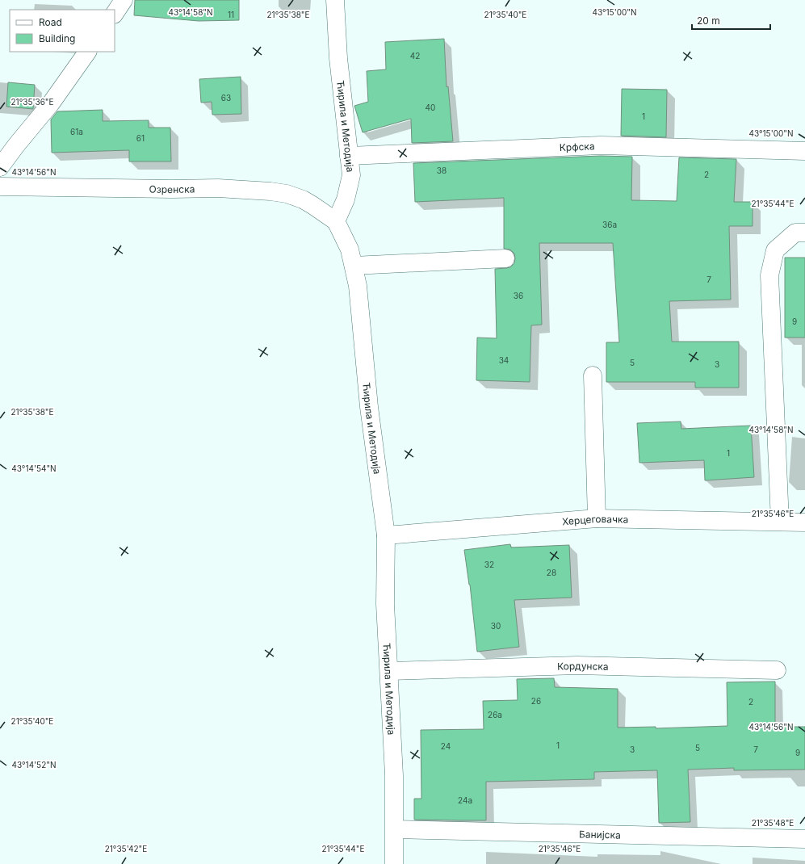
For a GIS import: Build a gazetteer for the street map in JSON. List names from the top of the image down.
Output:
{
  "streets": {
    "street": [
      "Ћирила и Методија",
      "Крфска",
      "Озренска",
      "Херцеговачка",
      "Кордунска",
      "Банијска"
    ]
  },
  "crossings": [
    ["Ћирила и Методија", "Крфска"],
    ["Ћирила и Методија", "Озренска"],
    ["Ћирила и Методија", "Херцеговачка"],
    ["Ћирила и Методија", "Кордунска"],
    ["Ћирила и Методија", "Банијска"]
  ],
  "house_numbers": [
    "11",
    "42",
    "63",
    "40",
    "1",
    "61a",
    "61",
    "38",
    "2",
    "36a",
    "7",
    "36",
    "9",
    "34",
    "5",
    "3",
    "1",
    "32",
    "28",
    "30",
    "26",
    "2",
    "26a",
    "1",
    "24",
    "5",
    "3",
    "7",
    "9",
    "24a"
  ],
  "legend": ["Road", "Building"],
  "scale_bar": "20 m",
  "coordinates": [
    "43°14'58\"N",
    "43°15'00\"N",
    "21°35'38\"E",
    "21°35'40\"E",
    "21°35'36\"E",
    "43°14'56\"N",
    "21°35'44\"E",
    "43°14'54\"N",
    "21°35'46\"E",
    "43°14'52\"N",
    "21°35'48\"E",
    "21°35'42\"E"
  ]
}
